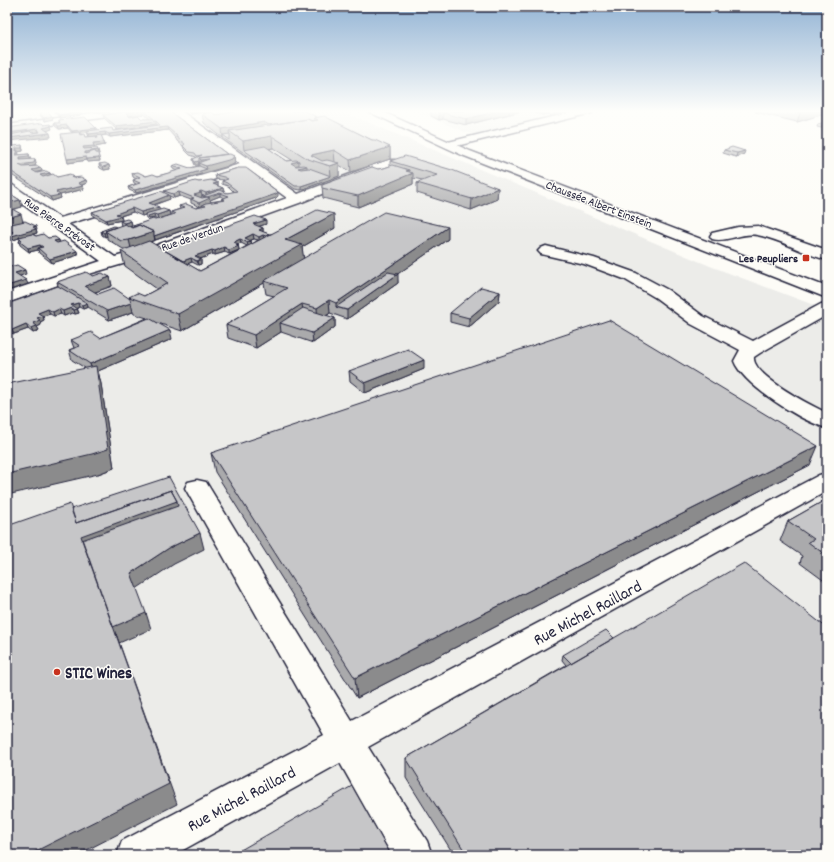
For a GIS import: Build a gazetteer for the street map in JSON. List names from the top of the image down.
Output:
{
  "streets": {
    "street": [
      "Chaussée Albert Einstein",
      "Rue Pierre Prévost",
      "Rue de Verdun",
      "Rue Michel Raillard"
    ]
  },
  "crossings": [
    ["Rue Pierre Prévost", "Rue de Verdun"]
  ],
  "places": {
    "transit": ["Les Peupliers"],
    "other": ["STIC Wines"]
  }
}
